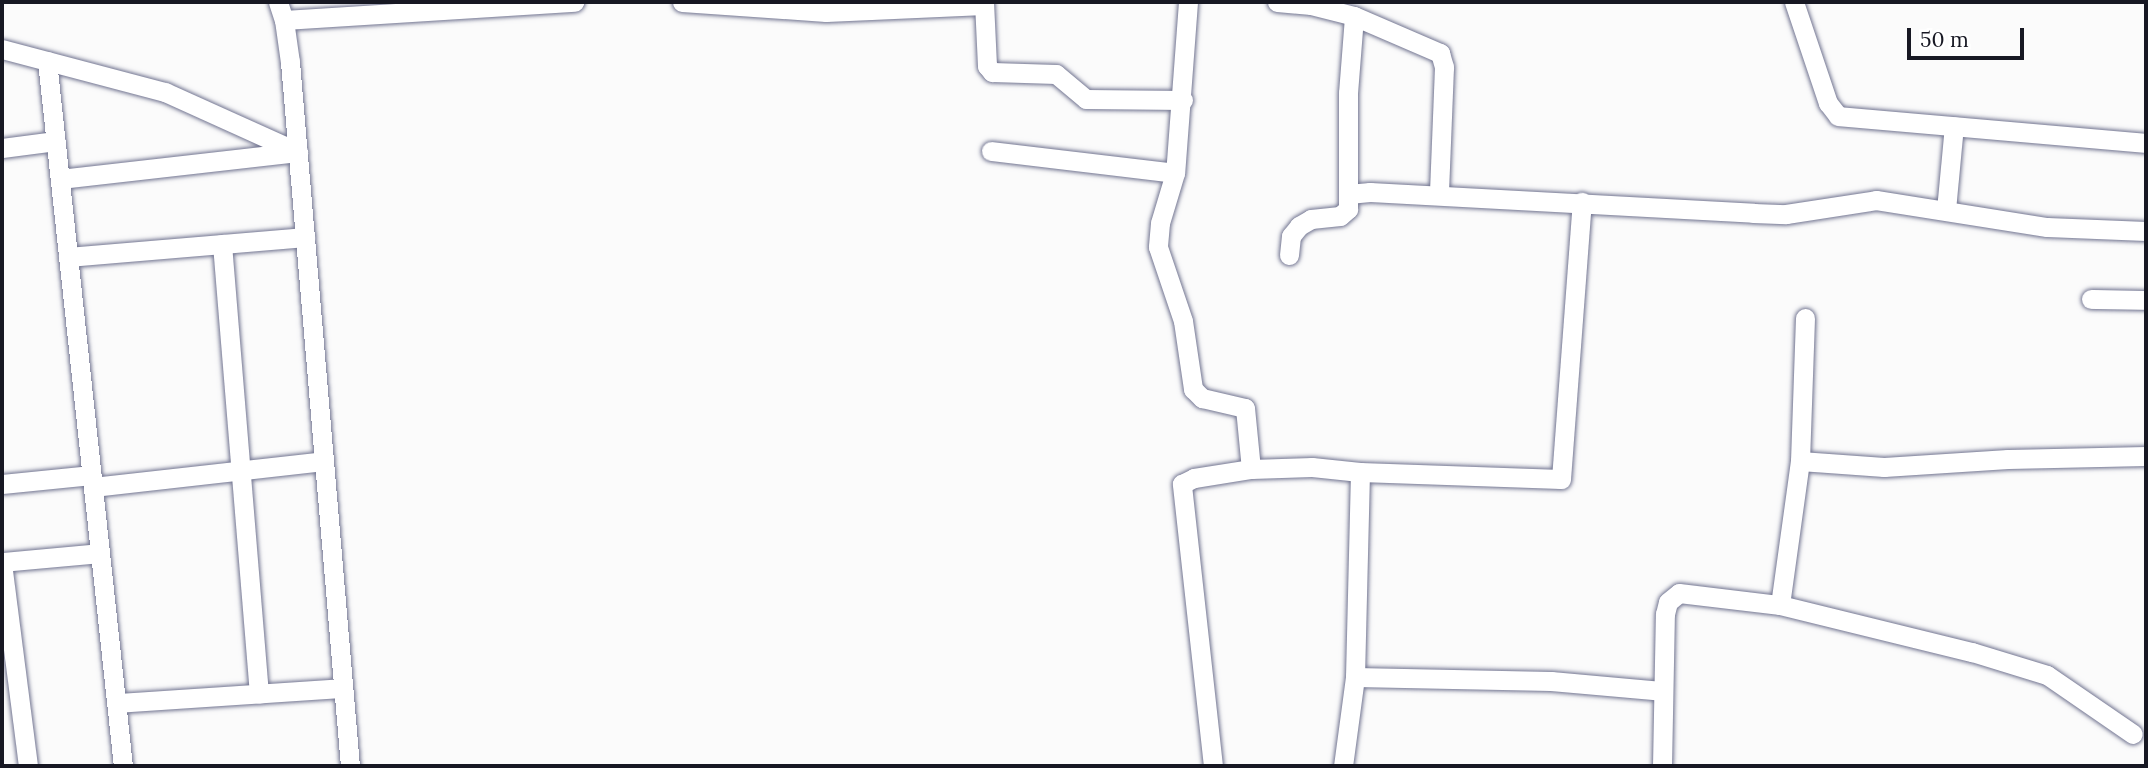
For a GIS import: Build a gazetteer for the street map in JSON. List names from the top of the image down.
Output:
{
  "scale_bar": "50 m"
}
